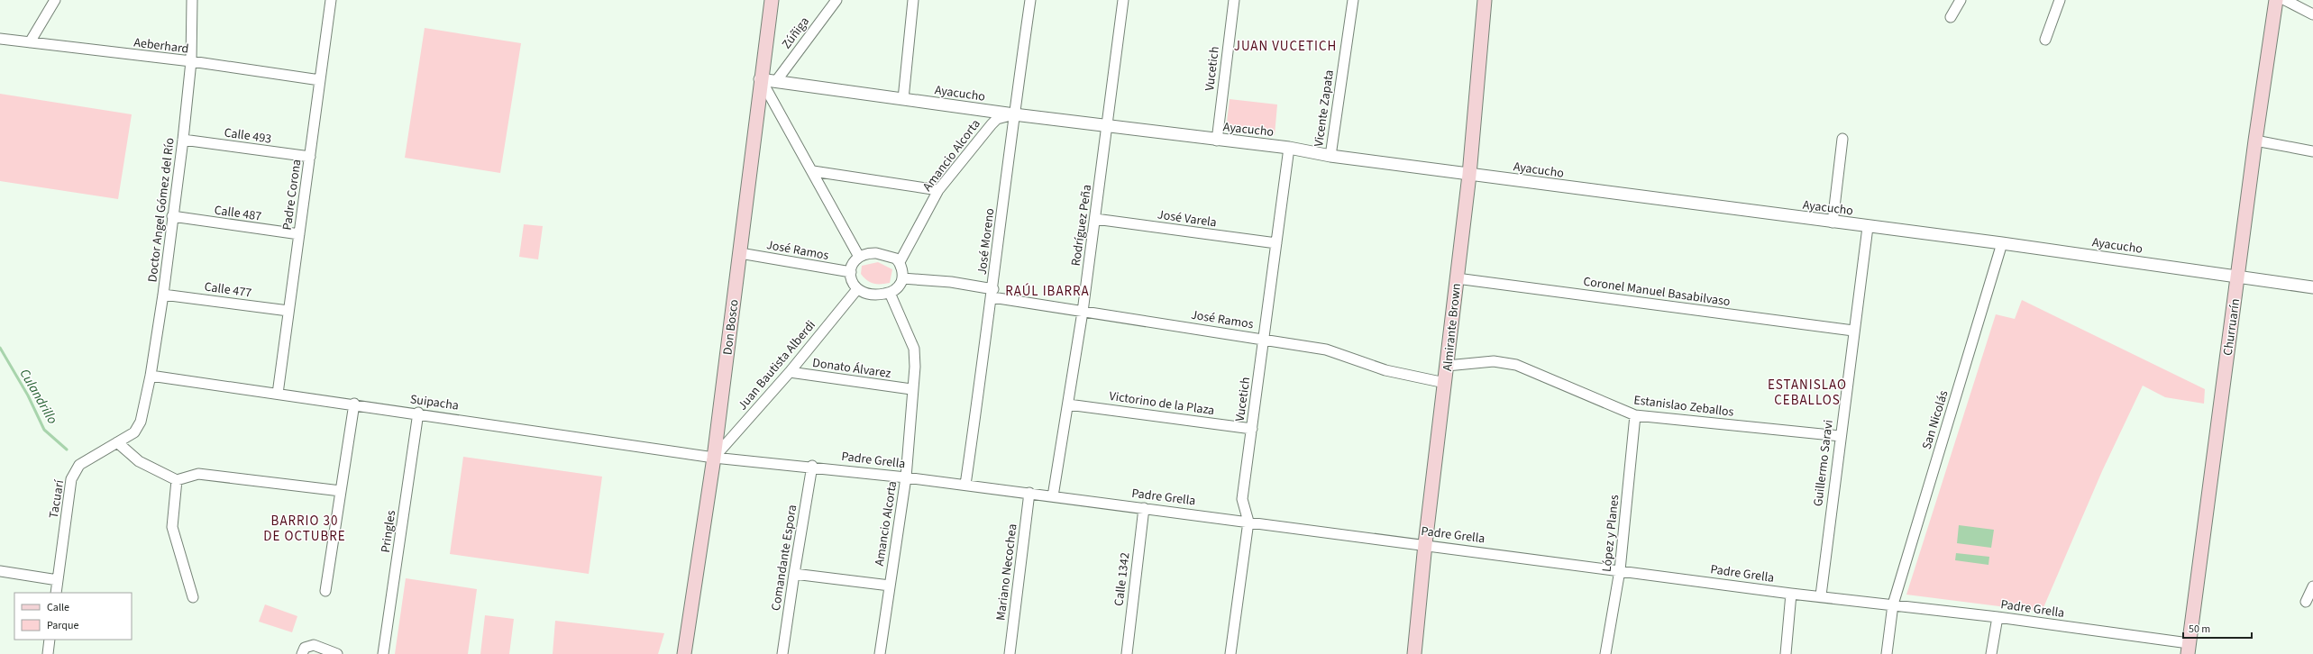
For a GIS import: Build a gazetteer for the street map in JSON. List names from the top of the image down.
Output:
{
  "streets": {
    "main road": ["Don Bosco", "Almirante Brown", "Churruarín"],
    "street": [
      "Zúñiga",
      "Aeberhard",
      "Vucetich",
      "Ayacucho",
      "Vicente Zapata",
      "Calle 493",
      "Amancio Alcorta",
      "Padre Corona",
      "Doctor Angel Gómez del Río",
      "Calle 487",
      "José Varela",
      "Rodríguez Peña",
      "José Moreno",
      "José Ramos",
      "Calle 477",
      "Coronel Manuel Basabilvaso",
      "Juan Bautista Alberdi",
      "Donato Álvarez",
      "Suipacha",
      "Victorino de la Plaza",
      "Estanislao Zeballos",
      "San Nicolás",
      "Padre Grella",
      "Guillermo Saravi",
      "Tacuarí",
      "Pringles",
      "López y Planes",
      "Comandante Espora",
      "Mariano Necochea",
      "Calle 1342"
    ]
  },
  "crossings": [
    ["Zúñiga", "Ayacucho"],
    ["Aeberhard", "Padre Corona"],
    ["Aeberhard", "Doctor Angel Gómez del Río"],
    ["Vucetich", "Ayacucho"],
    ["Vucetich", "José Varela"],
    ["Vucetich", "José Ramos"],
    ["Vucetich", "Victorino de la Plaza"],
    ["Vucetich", "Padre Grella"],
    ["Ayacucho", "Vicente Zapata"],
    ["Ayacucho", "Amancio Alcorta"],
    ["Ayacucho", "Rodríguez Peña"],
    ["Ayacucho", "José Moreno"],
    ["Ayacucho", "Don Bosco"],
    ["Ayacucho", "Almirante Brown"],
    ["Ayacucho", "Churruarín"],
    ["Ayacucho", "San Nicolás"],
    ["Ayacucho", "Guillermo Saravi"],
    ["Calle 493", "Padre Corona"],
    ["Calle 493", "Doctor Angel Gómez del Río"],
    ["Amancio Alcorta", "José Moreno"],
    ["Amancio Alcorta", "José Ramos"],
    ["Amancio Alcorta", "Juan Bautista Alberdi"],
    ["Amancio Alcorta", "Donato Álvarez"],
    ["Amancio Alcorta", "Padre Grella"],
    ["Padre Corona", "Calle 487"],
    ["Padre Corona", "Calle 477"],
    ["Padre Corona", "Suipacha"],
    ["Doctor Angel Gómez del Río", "Calle 487"],
    ["Doctor Angel Gómez del Río", "Calle 477"],
    ["Doctor Angel Gómez del Río", "Suipacha"],
    ["Doctor Angel Gómez del Río", "Tacuarí"],
    ["José Varela", "Rodríguez Peña"],
    ["Rodríguez Peña", "José Ramos"],
    ["Rodríguez Peña", "Victorino de la Plaza"],
    ["Rodríguez Peña", "Padre Grella"],
    ["José Moreno", "José Ramos"],
    ["José Moreno", "Padre Grella"],
    ["José Ramos", "Don Bosco"],
    ["José Ramos", "Almirante Brown"],
    ["José Ramos", "Juan Bautista Alberdi"],
    ["Coronel Manuel Basabilvaso", "Almirante Brown"],
    ["Coronel Manuel Basabilvaso", "Guillermo Saravi"],
    ["Don Bosco", "Juan Bautista Alberdi"],
    ["Don Bosco", "Suipacha"],
    ["Don Bosco", "Padre Grella"],
    ["Almirante Brown", "Estanislao Zeballos"],
    ["Almirante Brown", "Padre Grella"],
    ["Churruarín", "Padre Grella"],
    ["Juan Bautista Alberdi", "Donato Álvarez"],
    ["Juan Bautista Alberdi", "Suipacha"],
    ["Juan Bautista Alberdi", "Padre Grella"],
    ["Suipacha", "Padre Grella"],
    ["Suipacha", "Pringles"],
    ["Estanislao Zeballos", "Guillermo Saravi"],
    ["Estanislao Zeballos", "López y Planes"],
    ["San Nicolás", "Padre Grella"],
    ["Padre Grella", "Guillermo Saravi"],
    ["Padre Grella", "López y Planes"],
    ["Padre Grella", "Comandante Espora"],
    ["Padre Grella", "Mariano Necochea"],
    ["Padre Grella", "Calle 1342"]
  ],
  "districts": [
    "JUAN VUCETICH",
    "RAÚL IBARRA",
    "ESTANISLAO CEBALLOS",
    "BARRIO 30 DE OCTUBRE"
  ],
  "water": ["Culandrillo"],
  "legend": ["Calle", "Parque"],
  "scale_bar": "50 m"
}
